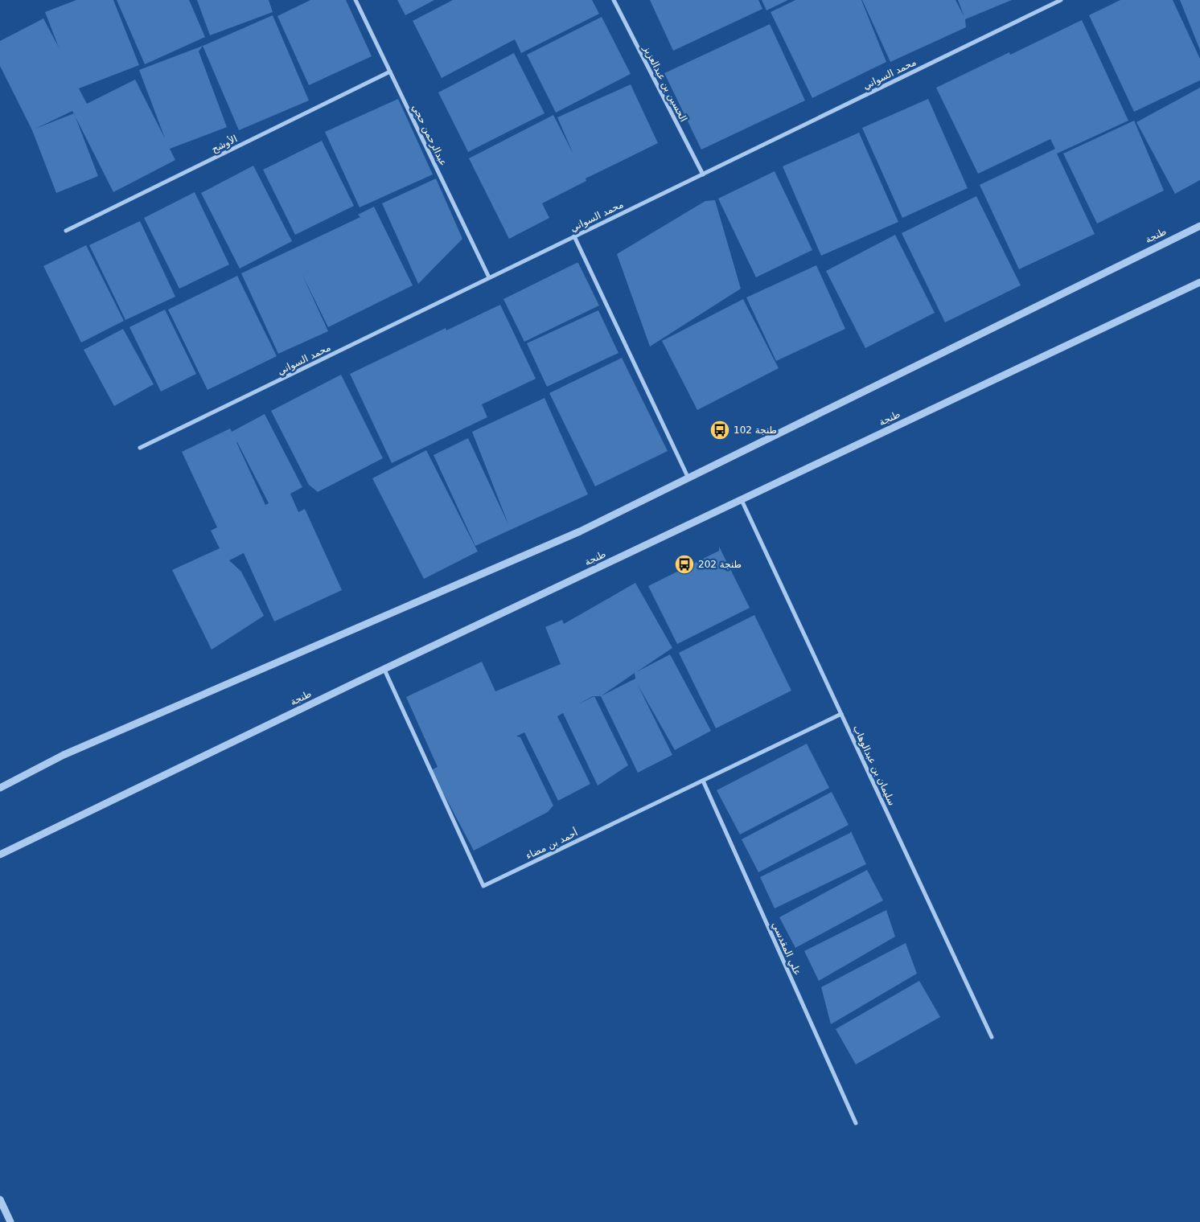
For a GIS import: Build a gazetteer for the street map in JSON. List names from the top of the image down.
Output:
{
  "streets": {
    "street": [
      "محمد السواني",
      "الحسين بن عبدالعزيز",
      "عبدالرحمن حجي",
      "الأوشح",
      "طنجة",
      "سليمان بن عبدالوهاب",
      "أحمد بن مضاء",
      "علي المقدسي"
    ]
  },
  "crossings": [
    ["محمد السواني", "الحسين بن عبدالعزيز"],
    ["محمد السواني", "عبدالرحمن حجي"],
    ["عبدالرحمن حجي", "الأوشح"],
    ["طنجة", "سليمان بن عبدالوهاب"],
    ["طنجة", "أحمد بن مضاء"],
    ["سليمان بن عبدالوهاب", "أحمد بن مضاء"],
    ["أحمد بن مضاء", "علي المقدسي"]
  ],
  "places": {
    "bus stop": ["طنجة 102", "طنجة 202"]
  }
}
